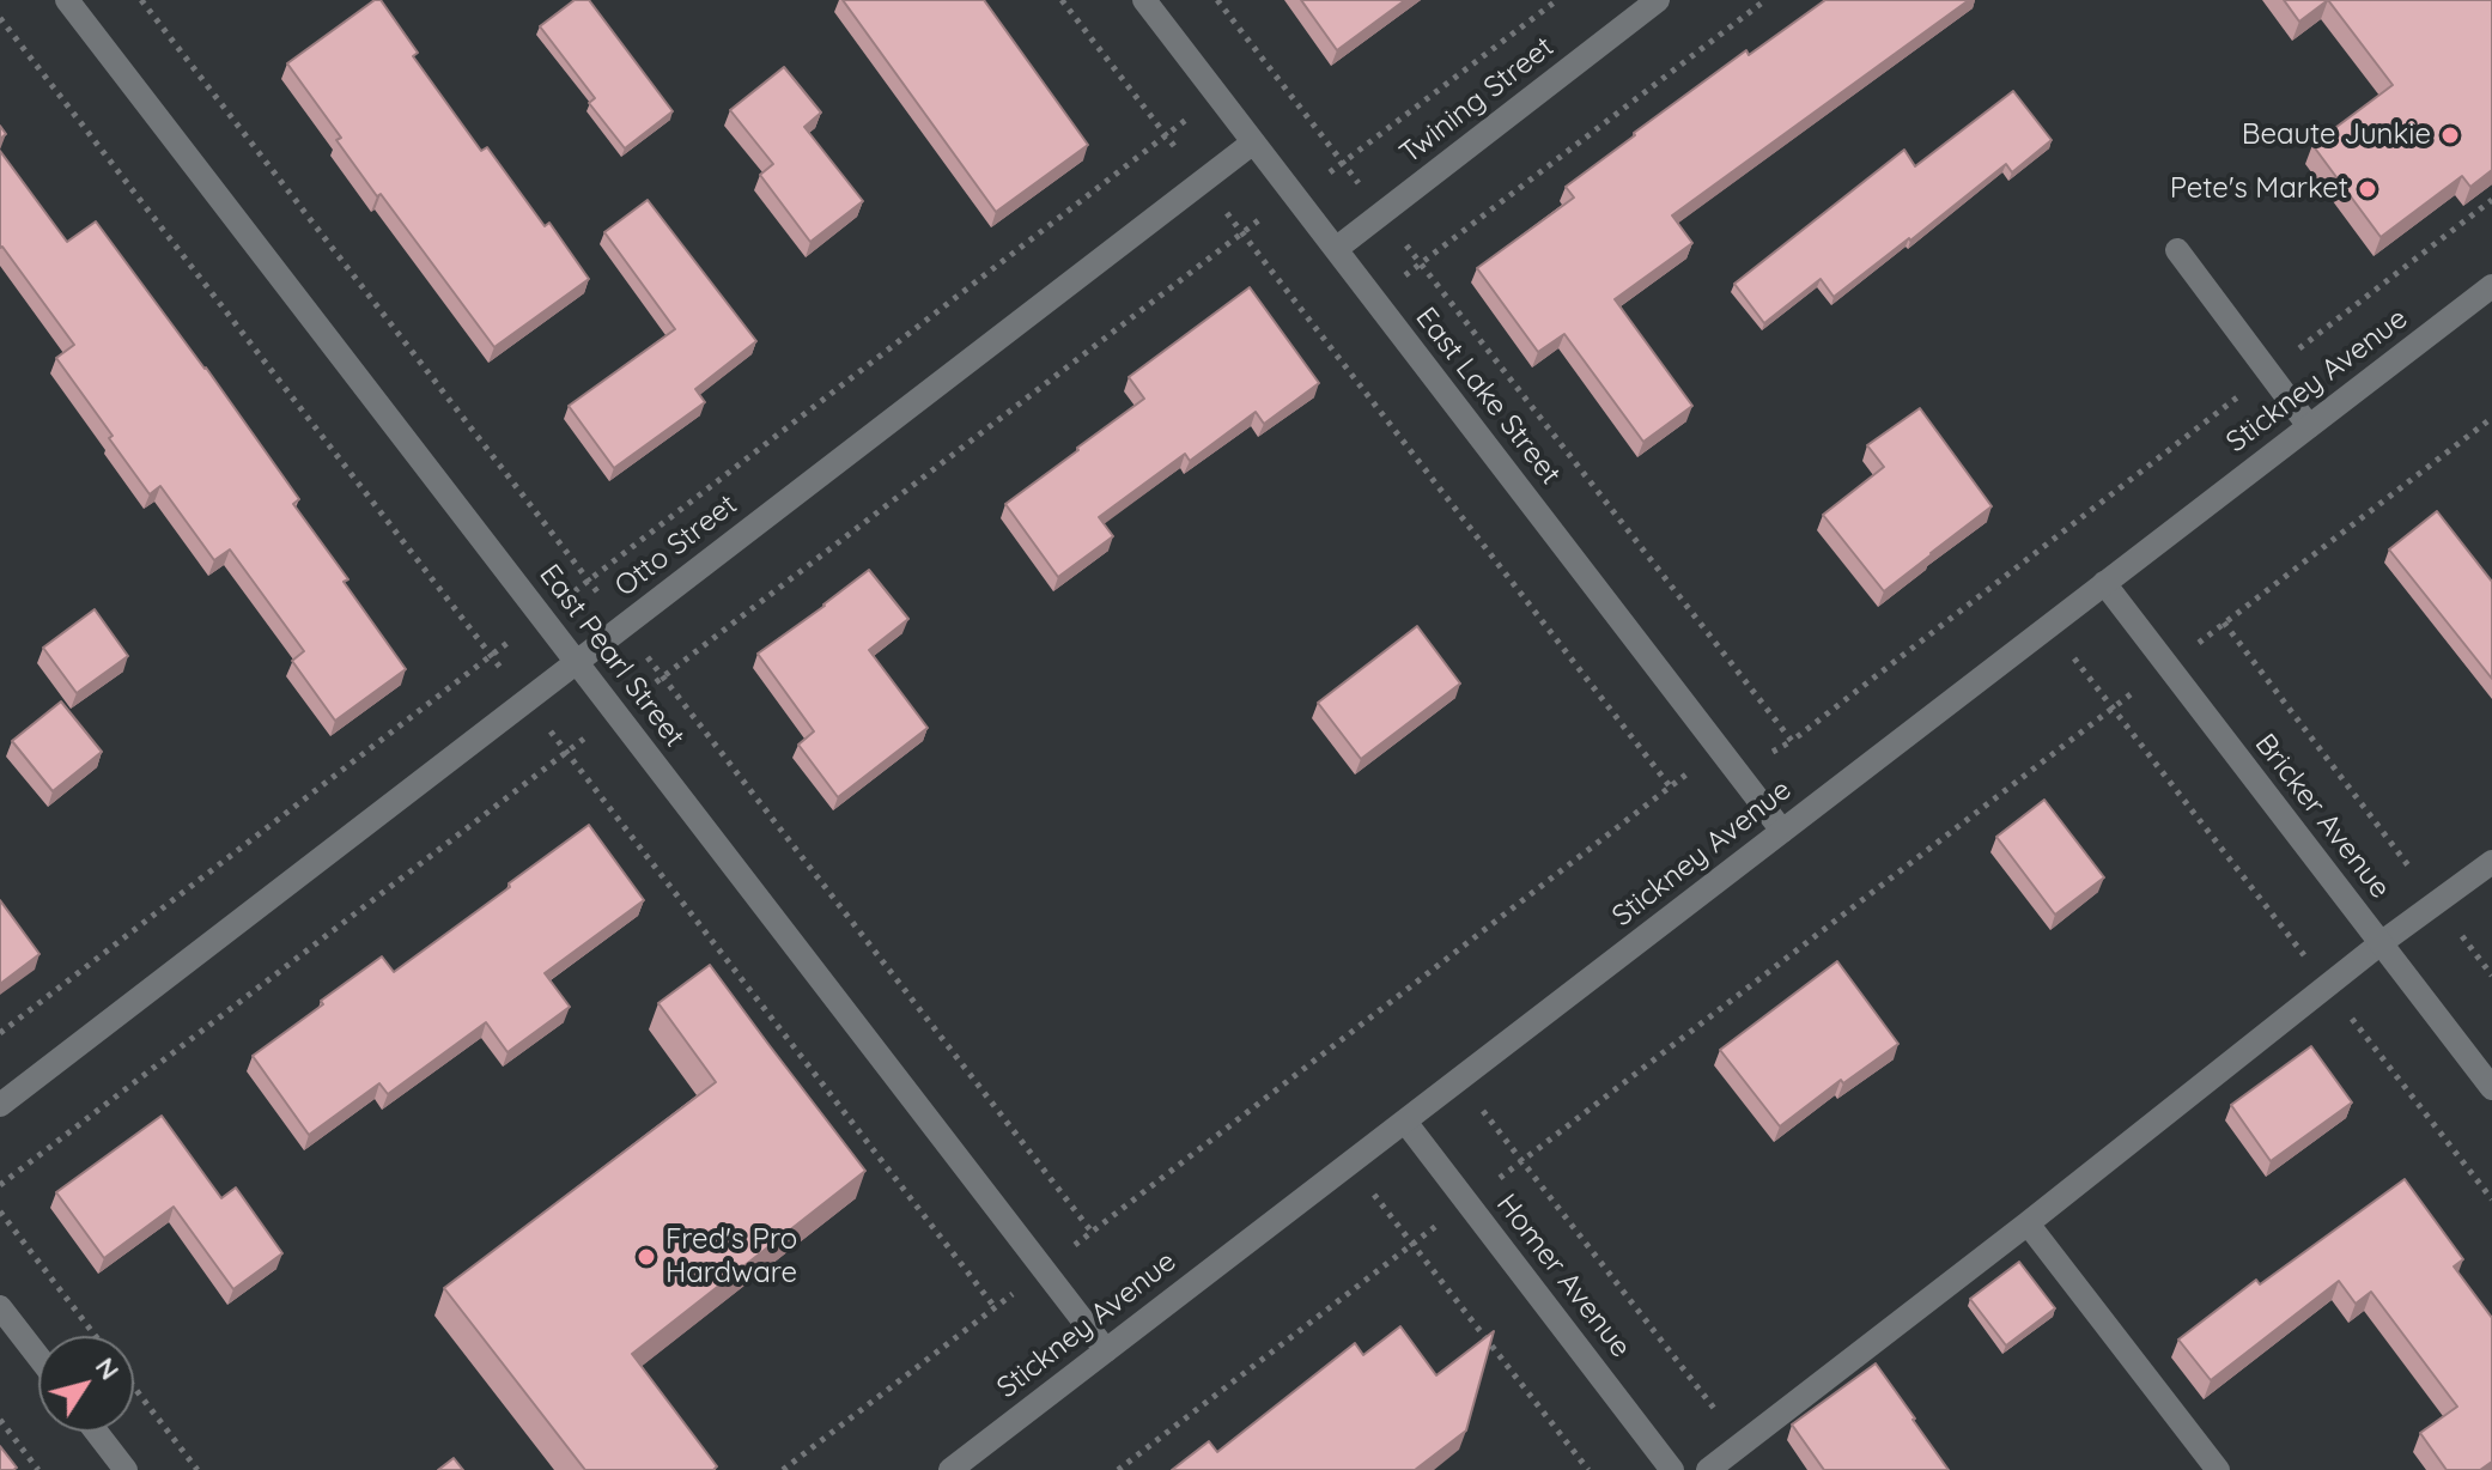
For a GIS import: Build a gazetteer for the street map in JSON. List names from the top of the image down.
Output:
{
  "streets": {
    "street": [
      "Twining Street",
      "Stickney Avenue",
      "East Lake Street",
      "Otto Street",
      "East Pearl Street",
      "Bricker Avenue",
      "Homer Avenue"
    ]
  },
  "crossings": [
    ["Twining Street", "East Lake Street"],
    ["Stickney Avenue", "East Lake Street"],
    ["Stickney Avenue", "East Pearl Street"],
    ["Stickney Avenue", "Bricker Avenue"],
    ["Stickney Avenue", "Homer Avenue"],
    ["East Lake Street", "Otto Street"],
    ["Otto Street", "East Pearl Street"]
  ],
  "places": ["Beaute Junkie", "Pete's Market", "Fred's Pro Hardware"],
  "north": "top right"
}
